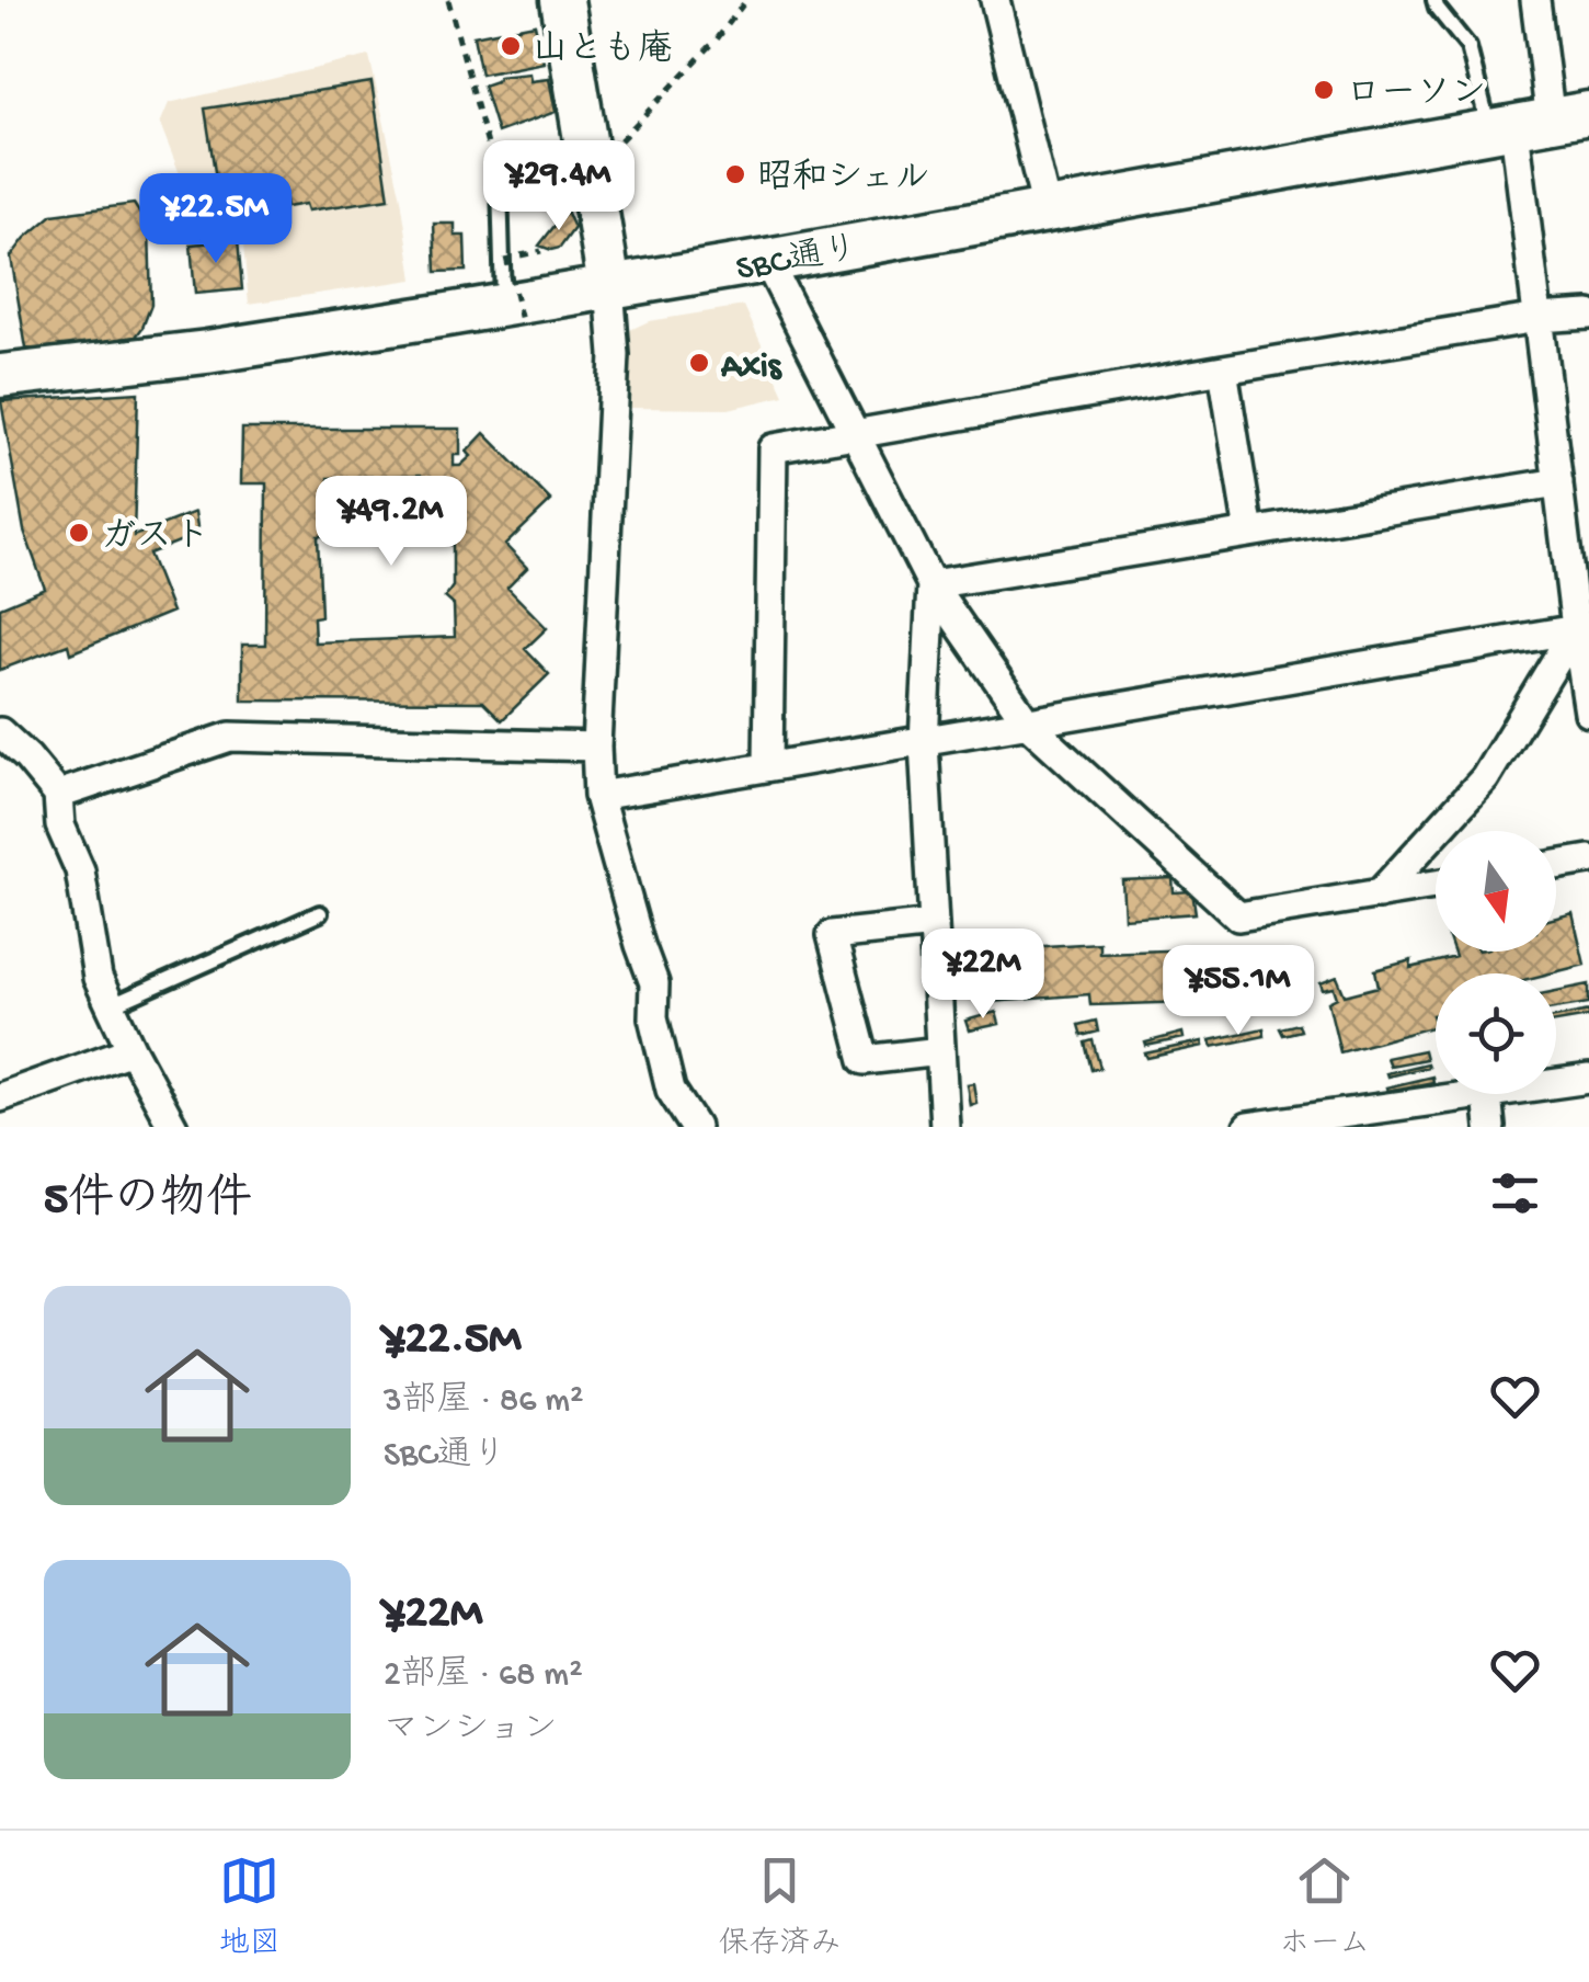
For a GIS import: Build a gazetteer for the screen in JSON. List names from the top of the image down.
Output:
{
  "streets": {
    "street": ["SBC通り"]
  },
  "places": [
    "山とも庵",
    "ローソン",
    "昭和シェル",
    "Axis",
    "ガスト"
  ],
  "north": "bottom",
  "page": {
    "price": [
      "¥29.4M",
      "¥22.5M",
      "¥49.2M",
      "¥22M",
      "¥55.1M"
    ],
    "heading": "5件の物件",
    "list": [
      {
        "name": "¥22.5M",
        "note": "3部屋 · 86 m² · SBC通り"
      },
      {
        "name": "¥22M",
        "note": "2部屋 · 68 m² · マンション"
      }
    ],
    "tabs": ["地図", "保存済み", "ホーム"]
  }
}
